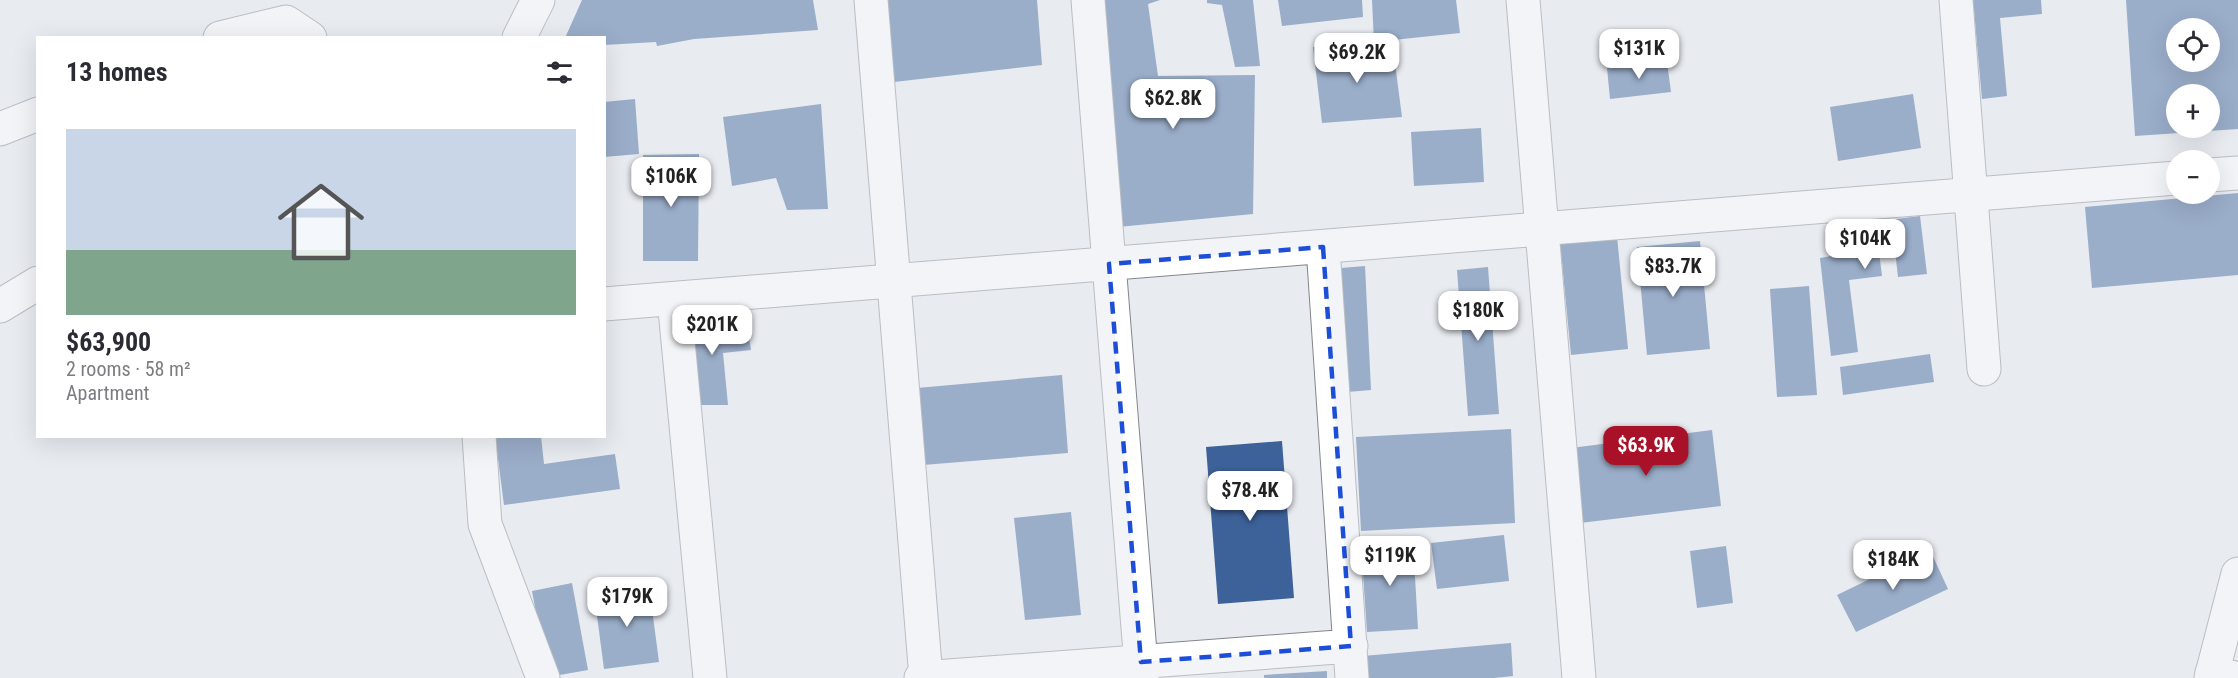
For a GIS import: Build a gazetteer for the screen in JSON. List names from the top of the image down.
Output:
{
  "page": {
    "map_buttons": ["+", "−"],
    "price": [
      "$131K",
      "$69.2K",
      "$62.8K",
      "$106K",
      "$104K",
      "$83.7K",
      "$180K",
      "$201K",
      "$63.9K",
      "$78.4K",
      "$119K",
      "$184K",
      "$179K"
    ],
    "heading": "13 homes",
    "list": [
      {
        "name": "$63,900",
        "note": "2 rooms · 58 m² · Apartment"
      }
    ]
  }
}
